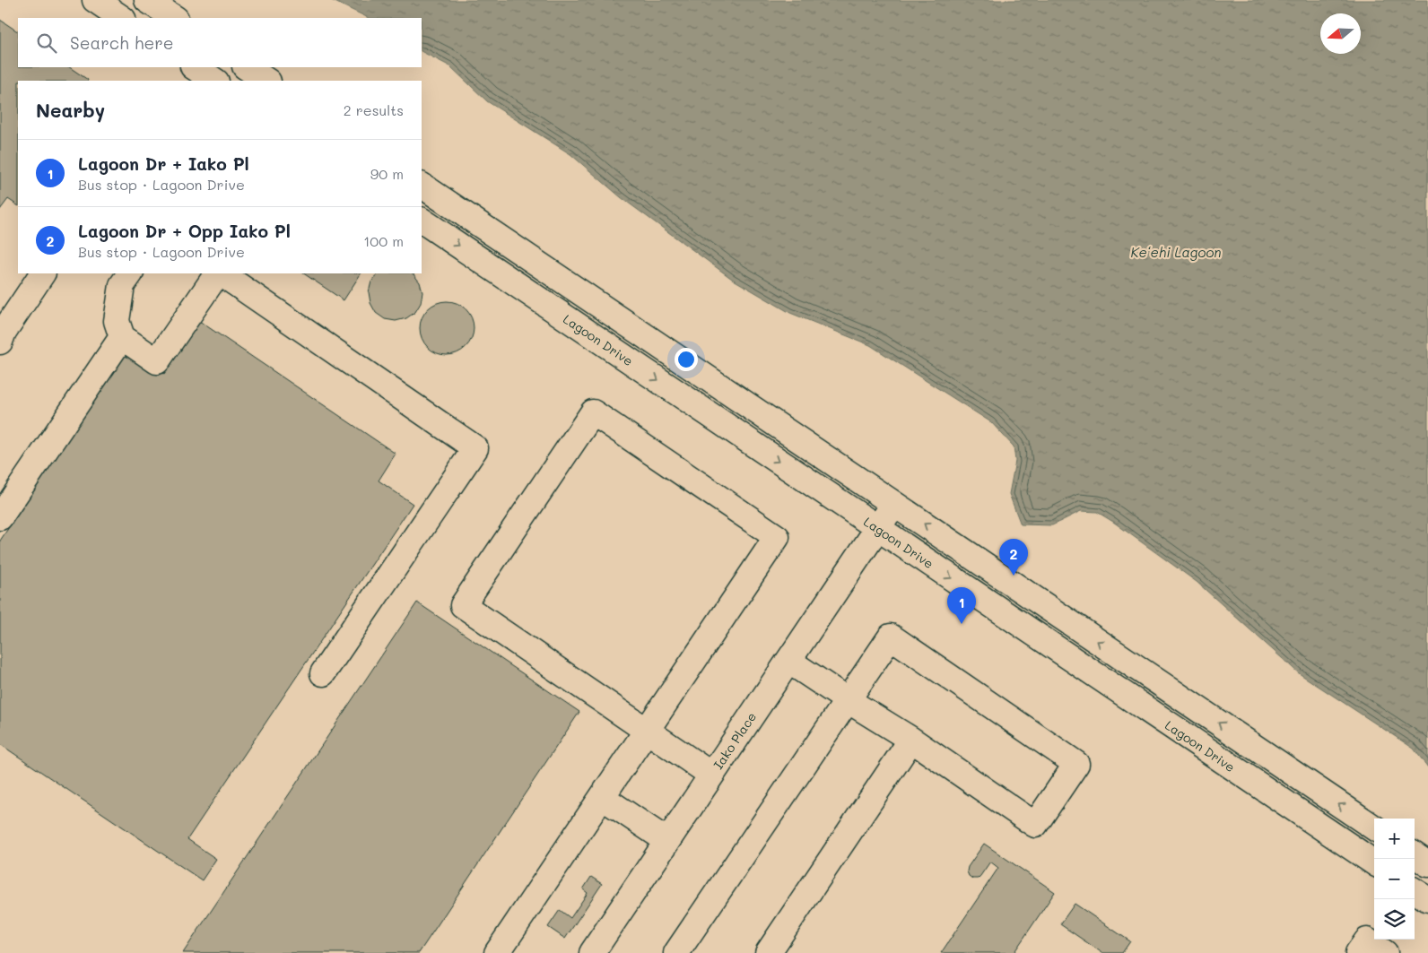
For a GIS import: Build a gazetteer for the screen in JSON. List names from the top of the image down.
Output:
{
  "streets": {
    "street": ["Lagoon Drive", "Iako Place"]
  },
  "crossings": [
    ["Lagoon Drive", "Iako Place"]
  ],
  "water": ["Keʻehi Lagoon"],
  "north": "left",
  "page": {
    "search": "Search here",
    "heading": ["Nearby", "2 results"],
    "list": [
      {
        "mark": "1",
        "name": "Lagoon Dr + Iako Pl",
        "note": "Bus stop · Lagoon Drive",
        "value": "90 m"
      },
      {
        "mark": "2",
        "name": "Lagoon Dr + Opp Iako Pl",
        "note": "Bus stop · Lagoon Drive",
        "value": "100 m"
      }
    ],
    "pins": ["2", "1"],
    "map_buttons": ["+", "−"]
  }
}
